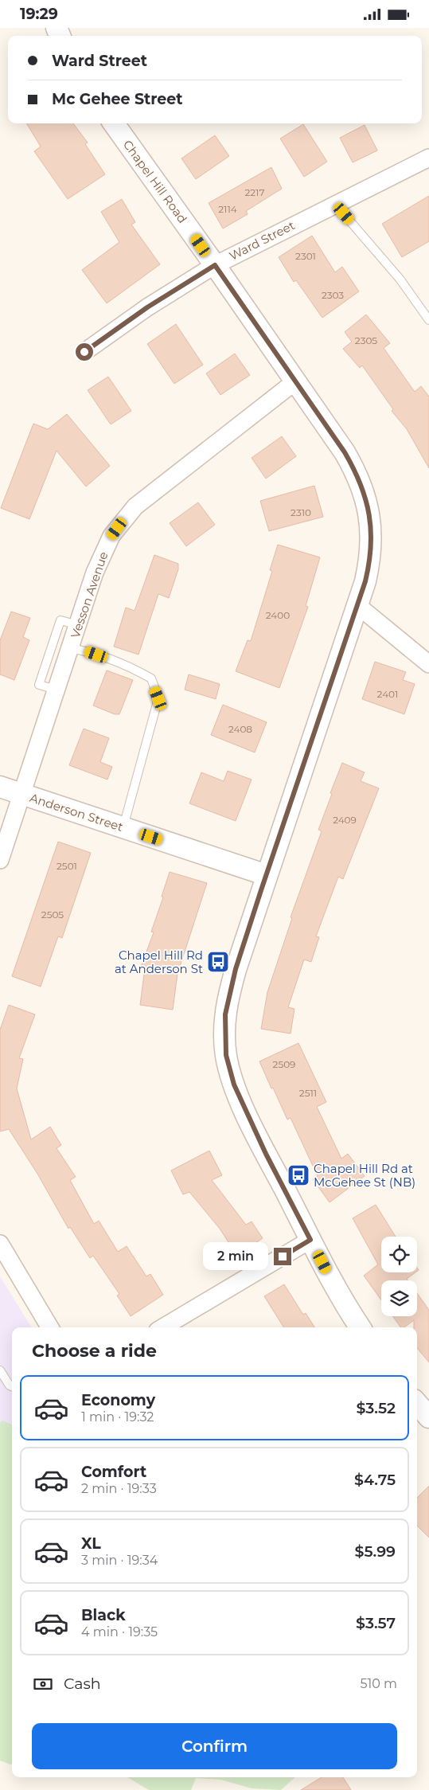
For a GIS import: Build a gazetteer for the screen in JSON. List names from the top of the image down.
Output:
{
  "streets": {
    "street": [
      "Chapel Hill Road",
      "Ward Street",
      "Vesson Avenue",
      "Anderson Street"
    ]
  },
  "crossings": [
    ["Chapel Hill Road", "Ward Street"],
    ["Chapel Hill Road", "Vesson Avenue"],
    ["Chapel Hill Road", "Anderson Street"],
    ["Vesson Avenue", "Anderson Street"]
  ],
  "places": {
    "bus stop": ["Chapel Hill Rd at Anderson St", "Chapel Hill Rd at McGehee St (NB)"]
  },
  "house_numbers": [
    "2217",
    "2114",
    "2301",
    "2303",
    "2305",
    "2310",
    "2400",
    "2401",
    "2408",
    "2409",
    "2501",
    "2505",
    "2509",
    "2511"
  ],
  "page": {
    "status": "19:29",
    "banner": ["Ward Street", "Mc Gehee Street"],
    "bubble": "2 min",
    "heading": "Choose a ride",
    "list": [
      {
        "name": "Economy",
        "note": "1 min · 19:32",
        "value": "$3.52"
      },
      {
        "name": "Comfort",
        "note": "2 min · 19:33",
        "value": "$4.75"
      },
      {
        "name": "XL",
        "note": "3 min · 19:34",
        "value": "$5.99"
      },
      {
        "name": "Black",
        "note": "4 min · 19:35",
        "value": "$3.57"
      }
    ],
    "pay": ["Cash", "510 m"],
    "buttons": "Confirm"
  }
}
